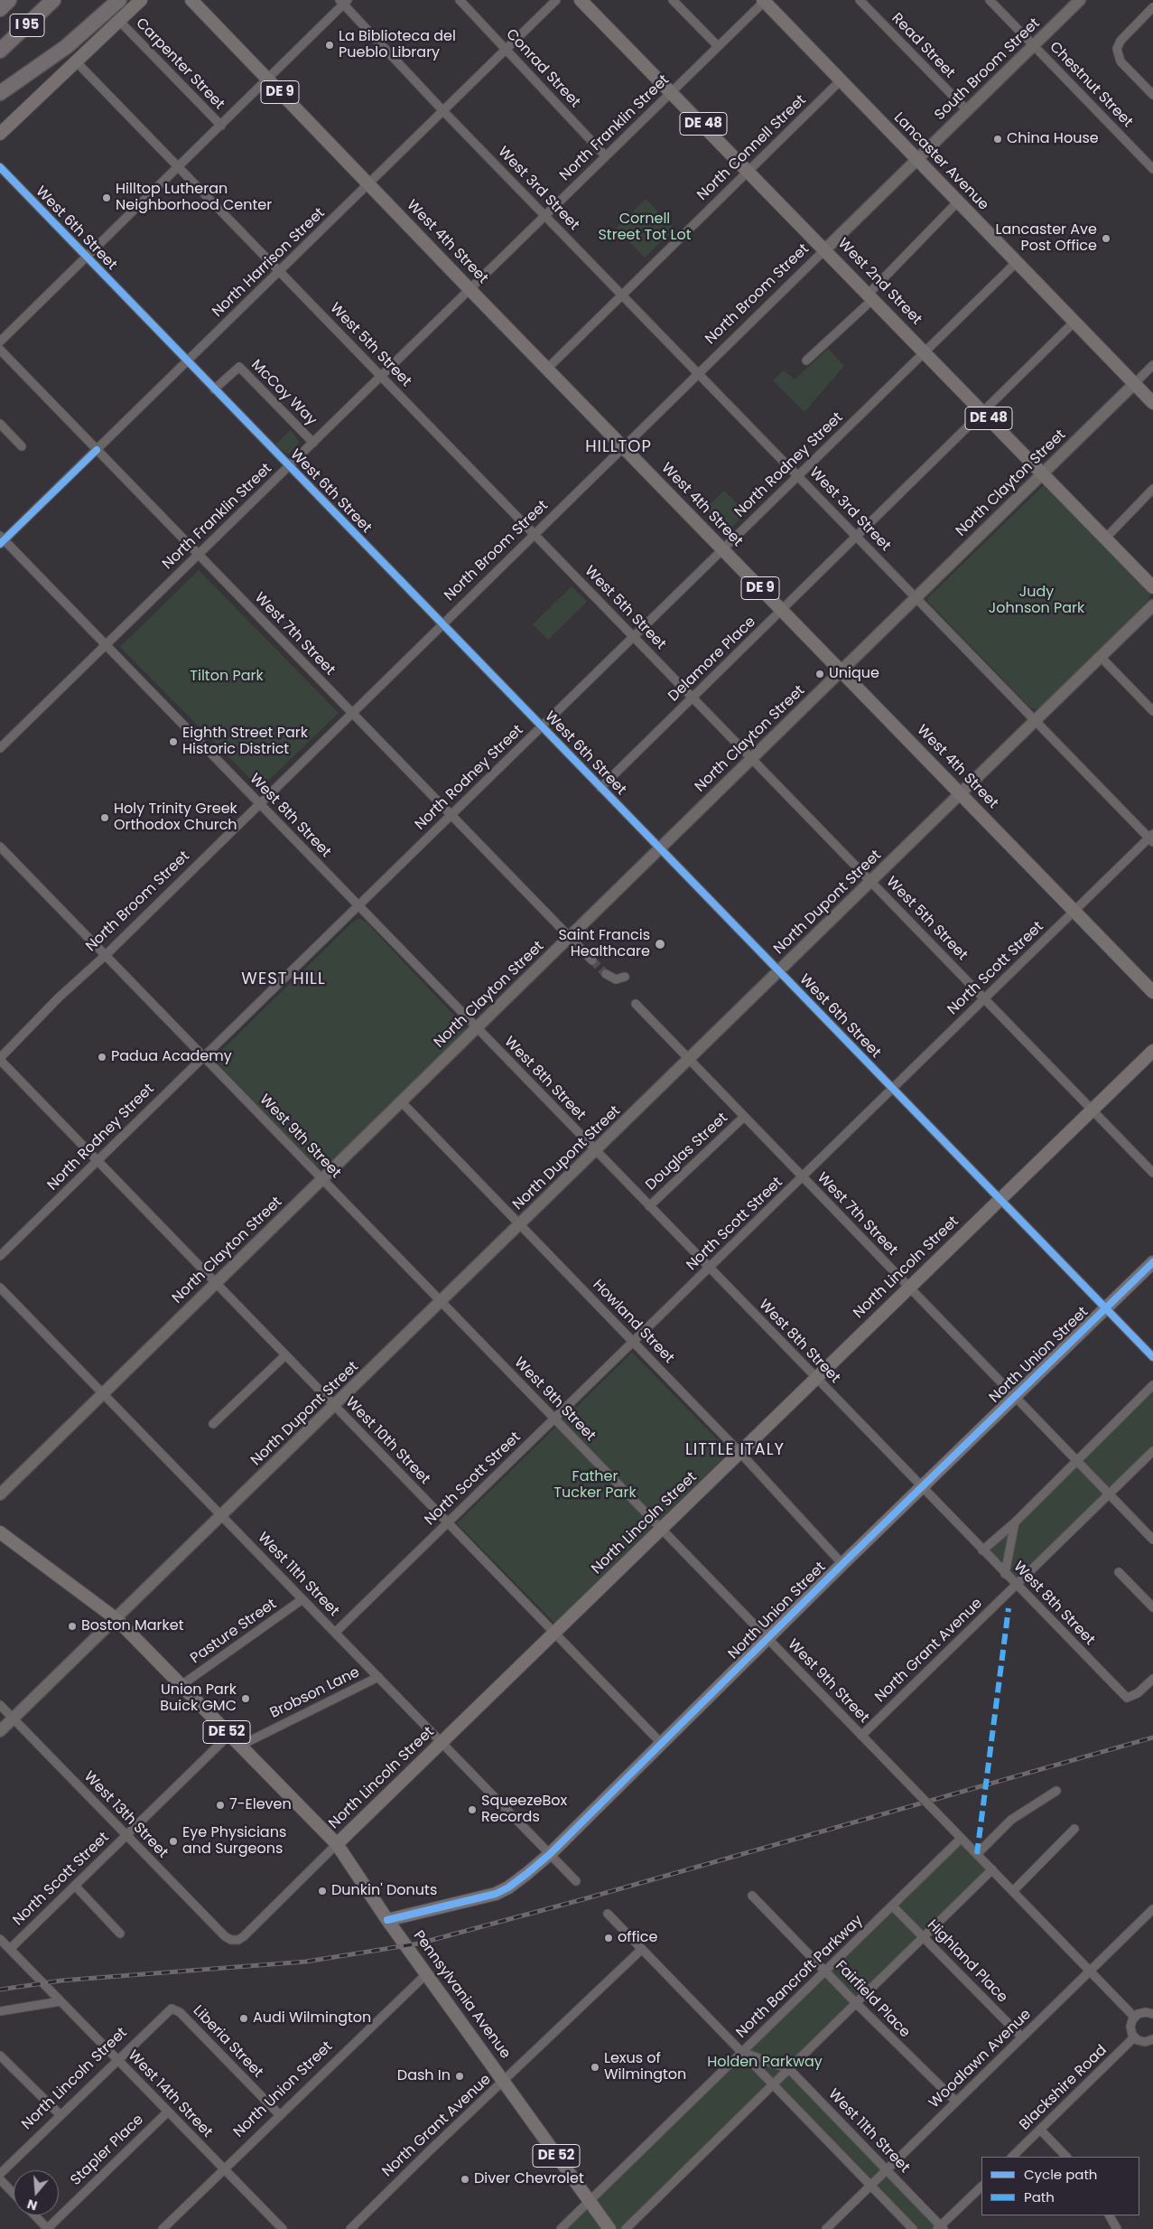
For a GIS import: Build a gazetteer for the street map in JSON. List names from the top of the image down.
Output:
{
  "streets": {
    "highway": ["I 95"],
    "main road": [
      "DE 9",
      "DE 48",
      "Lancaster Avenue",
      "West 4th Street",
      "West 2nd Street",
      "North Lincoln Street",
      "North Union Street",
      "DE 52",
      "Pennsylvania Avenue"
    ],
    "street": [
      "Read Street",
      "Carpenter Street",
      "Conrad Street",
      "South Broom Street",
      "Chestnut Street",
      "North Franklin Street",
      "North Connell Street",
      "West 3rd Street",
      "West 6th Street",
      "North Harrison Street",
      "North Broom Street",
      "West 5th Street",
      "McCoy Way",
      "North Rodney Street",
      "North Clayton Street",
      "West 7th Street",
      "Delamore Place",
      "West 8th Street",
      "North Dupont Street",
      "North Scott Street",
      "West 9th Street",
      "Douglas Street",
      "Howland Street",
      "West 10th Street",
      "West 11th Street",
      "Pasture Street",
      "North Grant Avenue",
      "Brobson Lane",
      "West 13th Street",
      "Highland Place",
      "North Bancroft Parkway",
      "Fairfield Place",
      "Liberia Street",
      "Woodlawn Avenue",
      "Blackshire Road",
      "West 14th Street",
      "Stapler Place"
    ]
  },
  "crossings": [
    ["Read Street", "South Broom Street"],
    ["Conrad Street", "North Franklin Street"],
    ["Conrad Street", "North Harrison Street"],
    ["South Broom Street", "Chestnut Street"],
    ["South Broom Street", "Lancaster Avenue"],
    ["South Broom Street", "North Broom Street"],
    ["North Franklin Street", "Lancaster Avenue"],
    ["North Franklin Street", "West 3rd Street"],
    ["North Franklin Street", "West 6th Street"],
    ["North Franklin Street", "West 4th Street"],
    ["North Franklin Street", "West 2nd Street"],
    ["North Franklin Street", "West 5th Street"],
    ["North Franklin Street", "McCoy Way"],
    ["North Franklin Street", "West 7th Street"],
    ["North Franklin Street", "West 8th Street"],
    ["North Connell Street", "Lancaster Avenue"],
    ["North Connell Street", "West 3rd Street"],
    ["North Connell Street", "West 4th Street"],
    ["North Connell Street", "West 2nd Street"],
    ["Lancaster Avenue", "North Broom Street"],
    ["Lancaster Avenue", "North Rodney Street"],
    ["Lancaster Avenue", "North Clayton Street"],
    ["Lancaster Avenue", "Delamore Place"],
    ["West 3rd Street", "North Harrison Street"],
    ["West 3rd Street", "North Broom Street"],
    ["West 3rd Street", "North Rodney Street"],
    ["West 3rd Street", "North Clayton Street"],
    ["West 3rd Street", "Delamore Place"],
    ["West 3rd Street", "North Dupont Street"],
    ["West 3rd Street", "North Scott Street"],
    ["West 6th Street", "North Harrison Street"],
    ["West 6th Street", "North Broom Street"],
    ["West 6th Street", "McCoy Way"],
    ["West 6th Street", "North Rodney Street"],
    ["West 6th Street", "North Clayton Street"],
    ["West 6th Street", "Delamore Place"],
    ["West 6th Street", "North Dupont Street"],
    ["West 6th Street", "North Scott Street"],
    ["West 6th Street", "North Lincoln Street"],
    ["West 6th Street", "North Union Street"],
    ["West 4th Street", "North Harrison Street"],
    ["West 4th Street", "North Broom Street"],
    ["West 4th Street", "North Rodney Street"],
    ["West 4th Street", "North Clayton Street"],
    ["West 4th Street", "Delamore Place"],
    ["West 4th Street", "North Dupont Street"],
    ["West 4th Street", "North Scott Street"],
    ["North Harrison Street", "West 5th Street"],
    ["North Harrison Street", "West 7th Street"],
    ["North Harrison Street", "West 8th Street"],
    ["West 2nd Street", "North Broom Street"],
    ["West 2nd Street", "North Rodney Street"],
    ["West 2nd Street", "North Clayton Street"],
    ["West 2nd Street", "Delamore Place"],
    ["North Broom Street", "West 5th Street"],
    ["North Broom Street", "West 7th Street"],
    ["North Broom Street", "West 8th Street"],
    ["North Broom Street", "West 9th Street"],
    ["North Broom Street", "West 10th Street"],
    ["West 5th Street", "North Rodney Street"],
    ["West 5th Street", "North Clayton Street"],
    ["West 5th Street", "Delamore Place"],
    ["West 5th Street", "North Dupont Street"],
    ["West 5th Street", "North Scott Street"],
    ["West 5th Street", "North Lincoln Street"],
    ["North Rodney Street", "West 7th Street"],
    ["North Rodney Street", "West 8th Street"],
    ["North Rodney Street", "West 9th Street"],
    ["North Rodney Street", "West 10th Street"],
    ["North Clayton Street", "West 7th Street"],
    ["North Clayton Street", "West 8th Street"],
    ["North Clayton Street", "West 9th Street"],
    ["North Clayton Street", "Howland Street"],
    ["North Clayton Street", "West 10th Street"],
    ["North Clayton Street", "West 11th Street"],
    ["West 7th Street", "North Dupont Street"],
    ["West 7th Street", "North Scott Street"],
    ["West 7th Street", "Douglas Street"],
    ["West 7th Street", "North Lincoln Street"],
    ["West 7th Street", "North Union Street"],
    ["West 7th Street", "North Grant Avenue"],
    ["West 8th Street", "North Dupont Street"],
    ["West 8th Street", "North Scott Street"],
    ["West 8th Street", "Douglas Street"],
    ["West 8th Street", "North Lincoln Street"],
    ["West 8th Street", "North Union Street"],
    ["West 8th Street", "North Grant Avenue"],
    ["North Dupont Street", "West 9th Street"],
    ["North Dupont Street", "Howland Street"],
    ["North Dupont Street", "West 10th Street"],
    ["North Dupont Street", "West 11th Street"],
    ["North Dupont Street", "West 13th Street"],
    ["North Dupont Street", "Pennsylvania Avenue"],
    ["North Scott Street", "West 9th Street"],
    ["North Scott Street", "Howland Street"],
    ["North Scott Street", "West 10th Street"],
    ["North Scott Street", "West 11th Street"],
    ["North Scott Street", "West 13th Street"],
    ["North Scott Street", "Pennsylvania Avenue"],
    ["North Scott Street", "West 14th Street"],
    ["West 9th Street", "North Lincoln Street"],
    ["West 9th Street", "North Union Street"],
    ["West 9th Street", "North Grant Avenue"],
    ["West 9th Street", "North Bancroft Parkway"],
    ["West 9th Street", "Woodlawn Avenue"],
    ["North Lincoln Street", "Howland Street"],
    ["North Lincoln Street", "West 10th Street"],
    ["North Lincoln Street", "West 11th Street"],
    ["North Lincoln Street", "West 13th Street"],
    ["North Lincoln Street", "Pennsylvania Avenue"],
    ["North Lincoln Street", "Liberia Street"],
    ["North Lincoln Street", "West 14th Street"],
    ["Howland Street", "North Union Street"],
    ["North Union Street", "West 10th Street"],
    ["North Union Street", "West 11th Street"],
    ["North Union Street", "Pennsylvania Avenue"],
    ["North Union Street", "Liberia Street"],
    ["North Union Street", "West 14th Street"],
    ["West 11th Street", "Pasture Street"],
    ["West 11th Street", "North Grant Avenue"],
    ["West 11th Street", "Brobson Lane"],
    ["West 11th Street", "North Bancroft Parkway"],
    ["West 11th Street", "Woodlawn Avenue"],
    ["Pasture Street", "Pennsylvania Avenue"],
    ["North Grant Avenue", "Pennsylvania Avenue"],
    ["Brobson Lane", "Pennsylvania Avenue"],
    ["Highland Place", "North Bancroft Parkway"],
    ["Highland Place", "Woodlawn Avenue"],
    ["North Bancroft Parkway", "Pennsylvania Avenue"],
    ["North Bancroft Parkway", "Fairfield Place"],
    ["Fairfield Place", "Woodlawn Avenue"],
    ["West 14th Street", "Stapler Place"]
  ],
  "districts": ["HILLTOP", "WEST HILL", "LITTLE ITALY"],
  "parks": [
    "Cornell Street Tot Lot",
    "Judy Johnson Park",
    "Tilton Park",
    "Father Tucker Park",
    "Holden Parkway"
  ],
  "places": [
    "La Biblioteca del Pueblo Library",
    "China House",
    "Hilltop Lutheran Neighborhood Center",
    "Lancaster Ave Post Office",
    "Unique",
    "Eighth Street Park Historic District",
    "Holy Trinity Greek Orthodox Church",
    "Saint Francis Healthcare",
    "Padua Academy",
    "Boston Market",
    "Union Park Buick GMC",
    "7-Eleven",
    "SqueezeBox Records",
    "Eye Physicians and Surgeons",
    "Dunkin' Donuts",
    "office",
    "Audi Wilmington",
    "Lexus of Wilmington",
    "Dash In",
    "Diver Chevrolet"
  ],
  "legend": ["Cycle path", "Path"],
  "north": "bottom"
}
